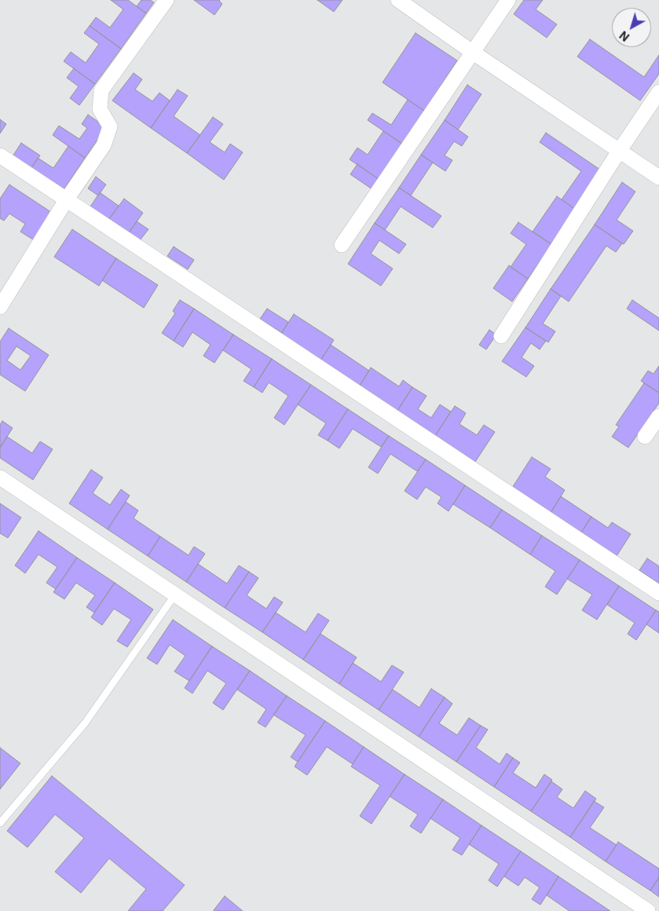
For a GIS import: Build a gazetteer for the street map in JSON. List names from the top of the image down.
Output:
{
  "north": "bottom left"
}
